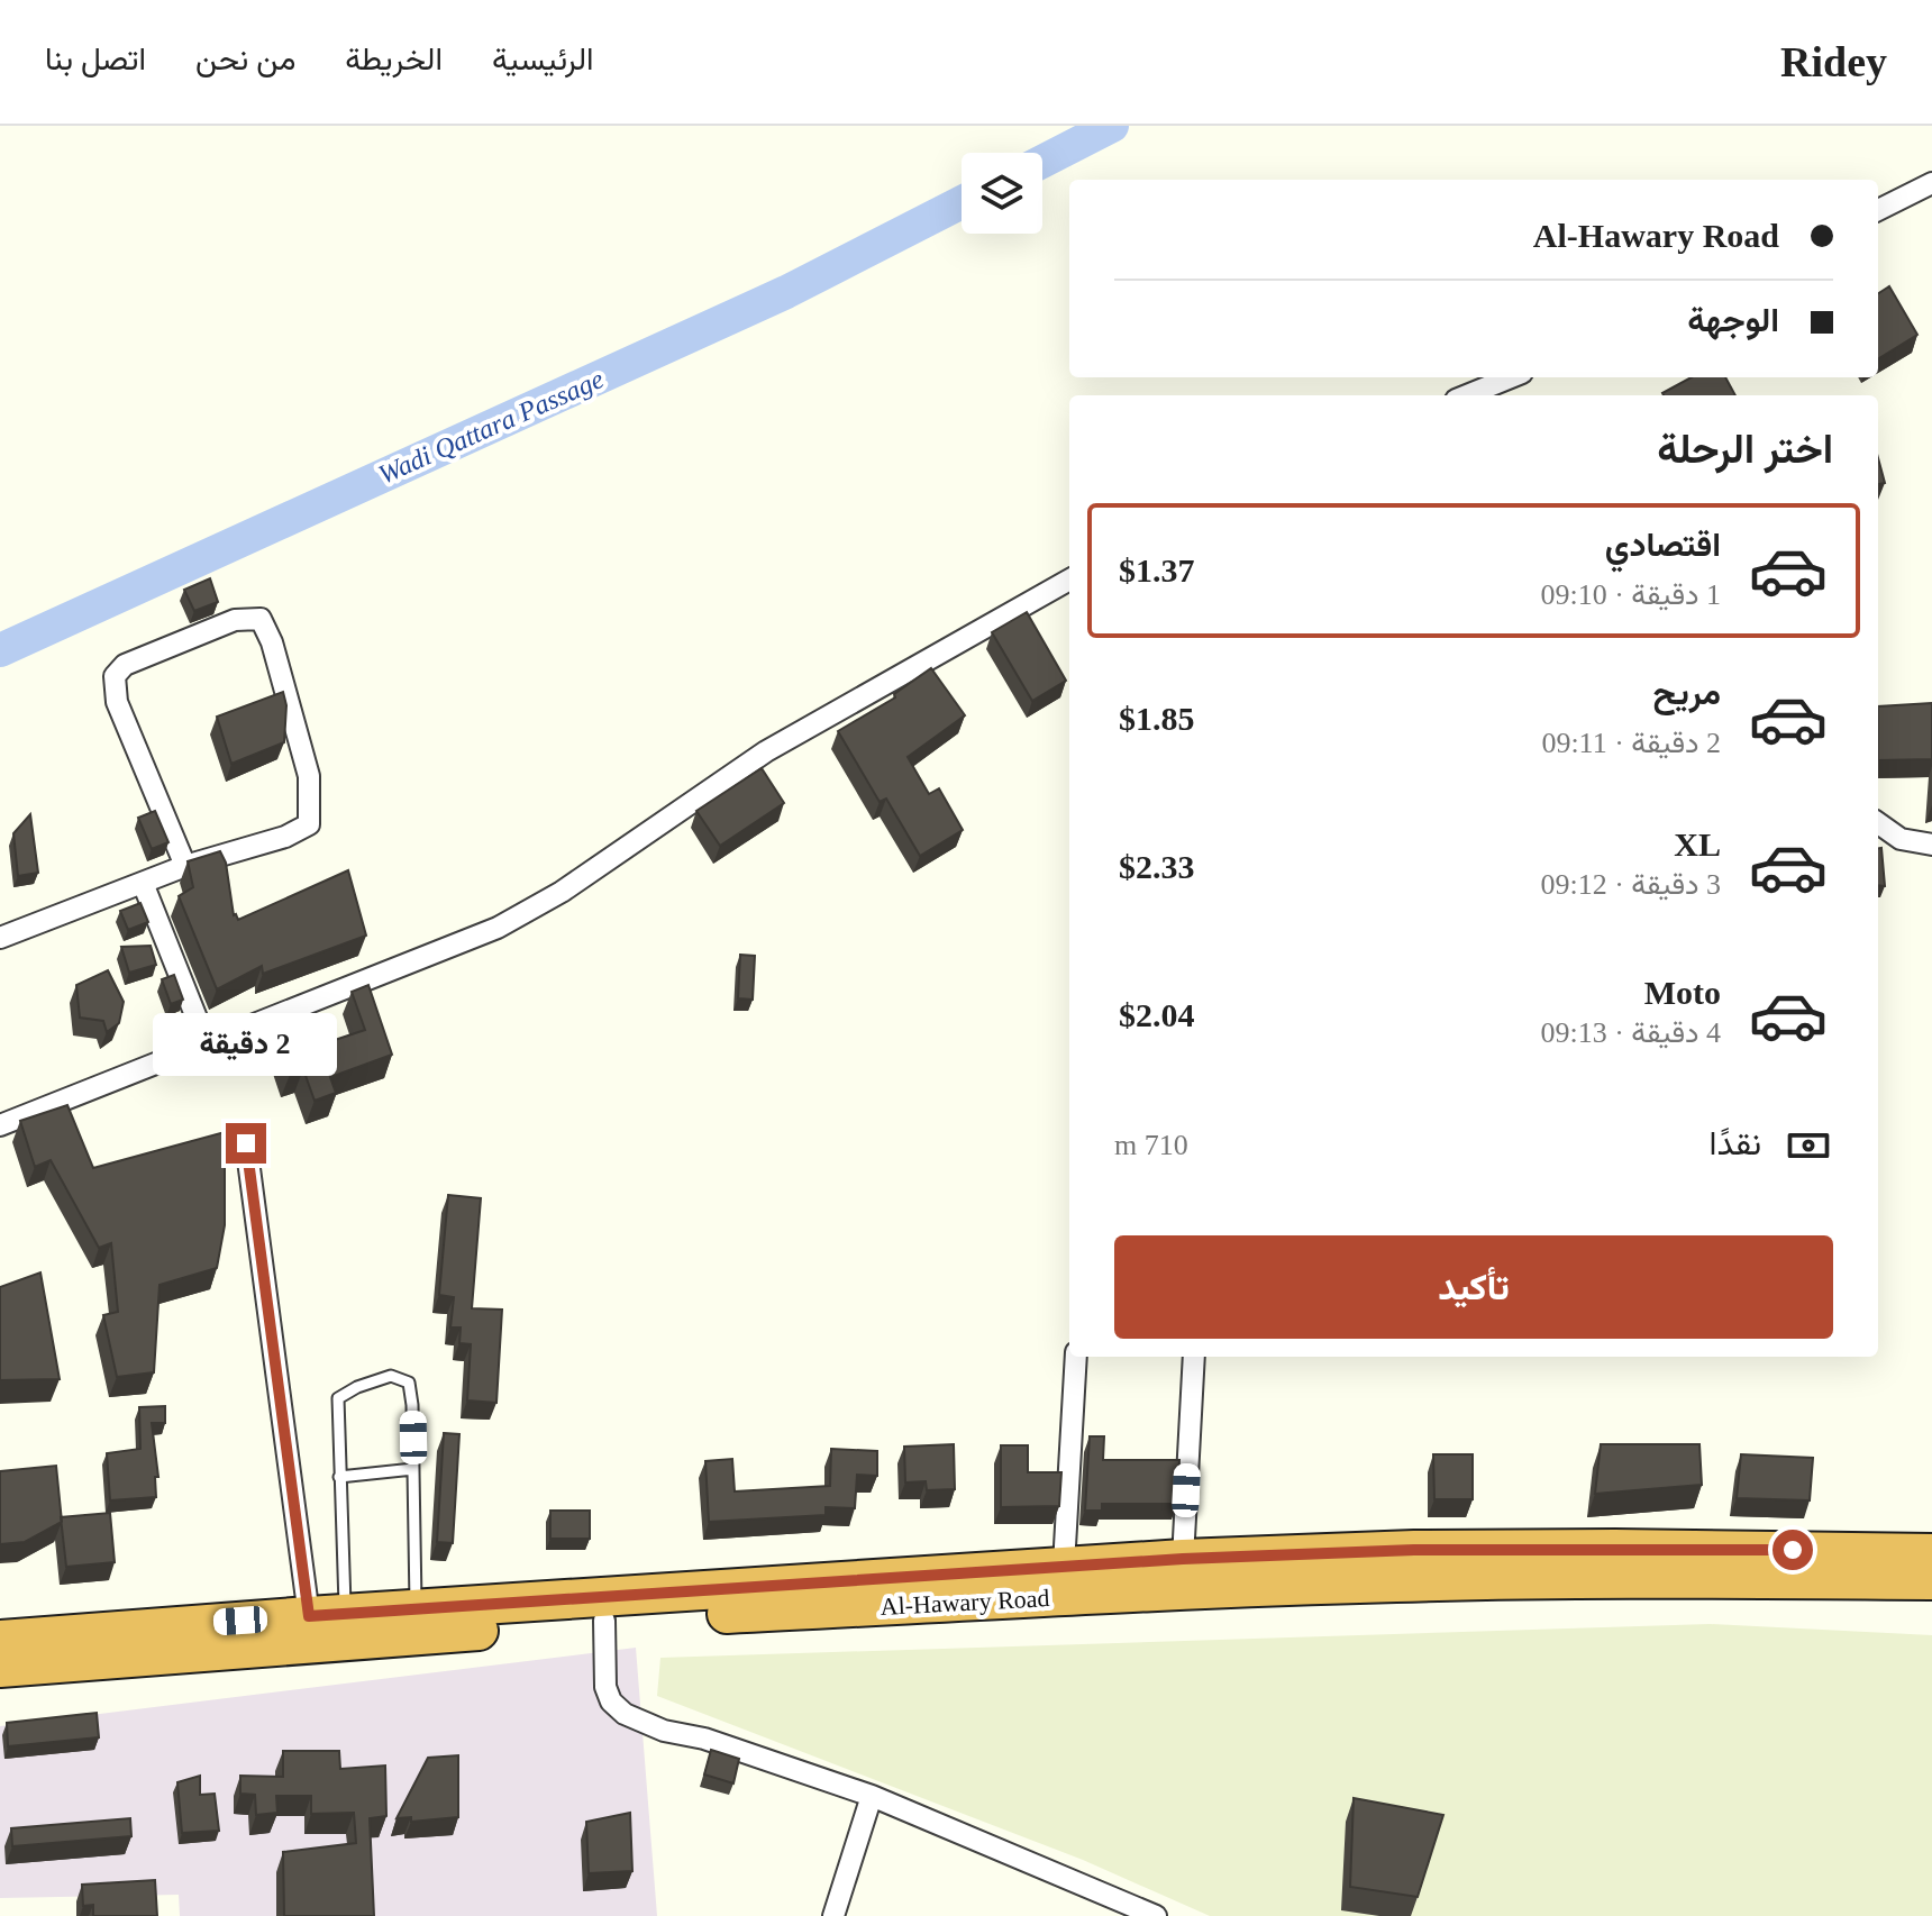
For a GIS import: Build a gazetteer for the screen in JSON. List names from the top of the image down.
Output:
{
  "streets": {
    "highway": ["Al-Hawary Road"]
  },
  "water": ["Wadi Qattara Passage"],
  "page": {
    "header": "Ridey",
    "nav": [
      "الرئيسية",
      "الخريطة",
      "من نحن",
      "اتصل بنا"
    ],
    "banner": ["Al-Hawary Road", "الوجهة"],
    "heading": "اختر الرحلة",
    "list": [
      {
        "name": "اقتصادي",
        "note": "1 دقيقة · 09:10",
        "value": "$1.37"
      },
      {
        "name": "مريح",
        "note": "2 دقيقة · 09:11",
        "value": "$1.85"
      },
      {
        "name": "XL",
        "note": "3 دقيقة · 09:12",
        "value": "$2.33"
      },
      {
        "name": "Moto",
        "note": "4 دقيقة · 09:13",
        "value": "$2.04"
      }
    ],
    "bubble": "2 دقيقة",
    "pay": ["نقدًا", "710 m"],
    "buttons": "تأكيد"
  }
}
